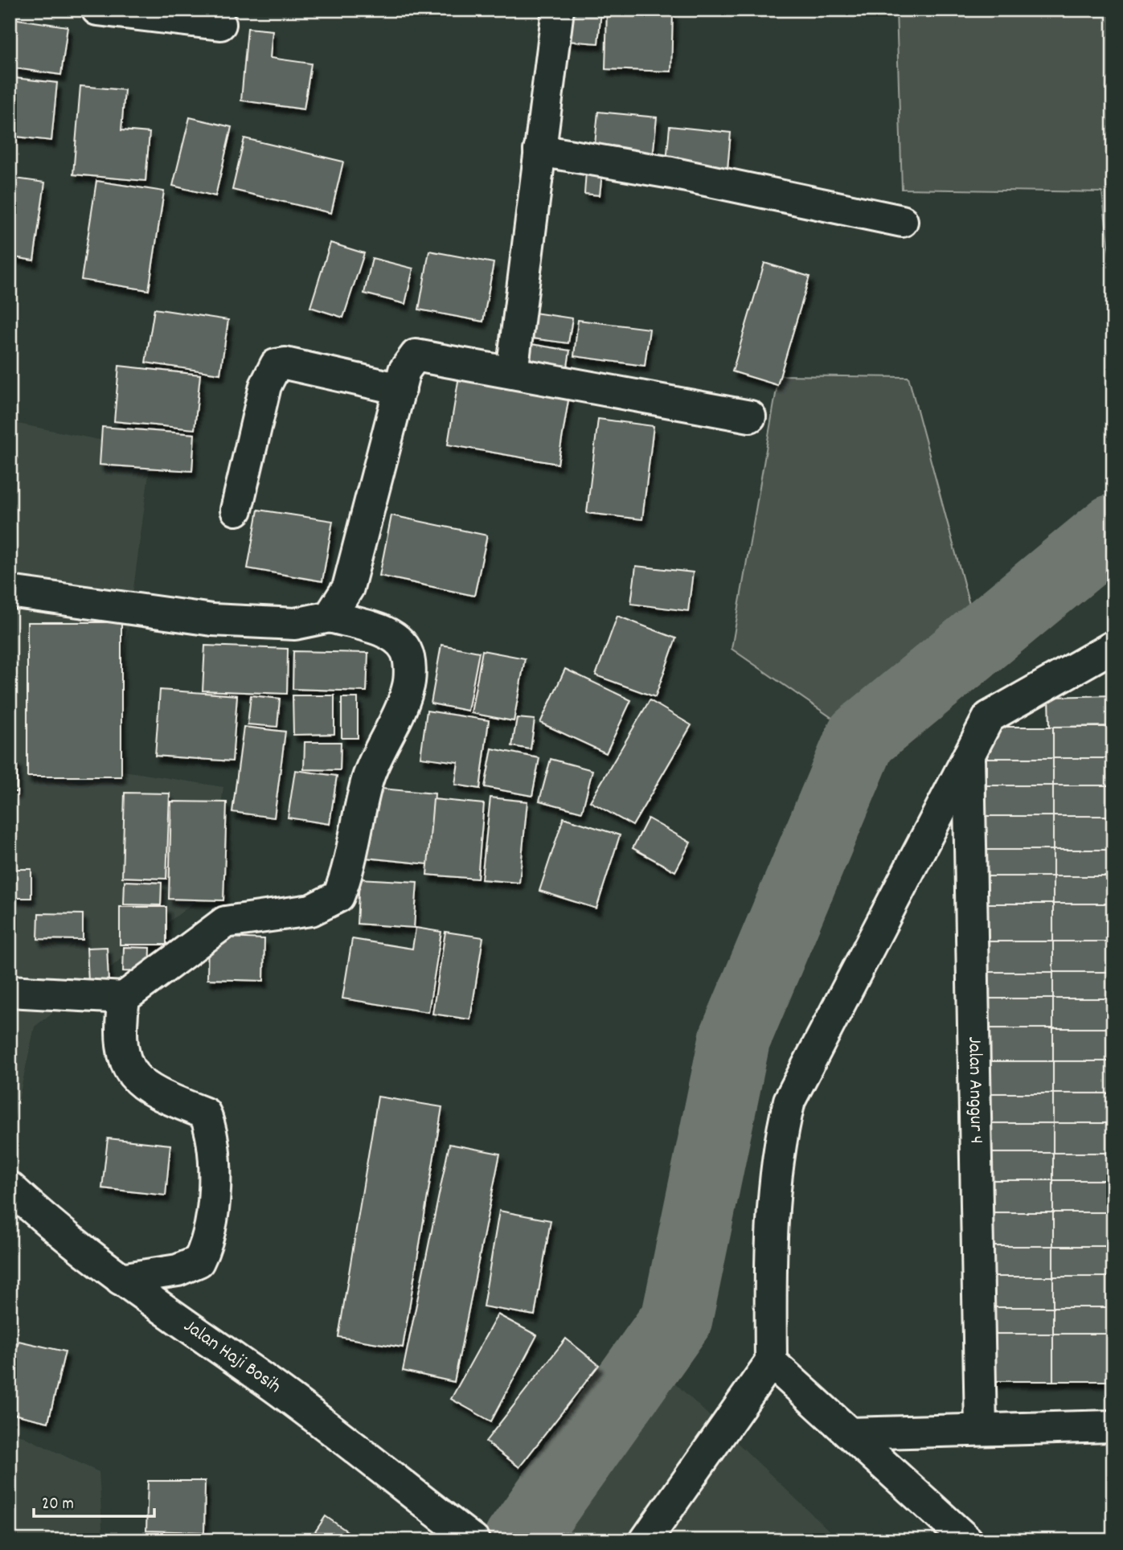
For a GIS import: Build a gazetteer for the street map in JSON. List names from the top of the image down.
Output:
{
  "streets": {
    "street": ["Jalan Anggur 4", "Jalan Haji Bosih"]
  },
  "scale_bar": "20 m"
}
